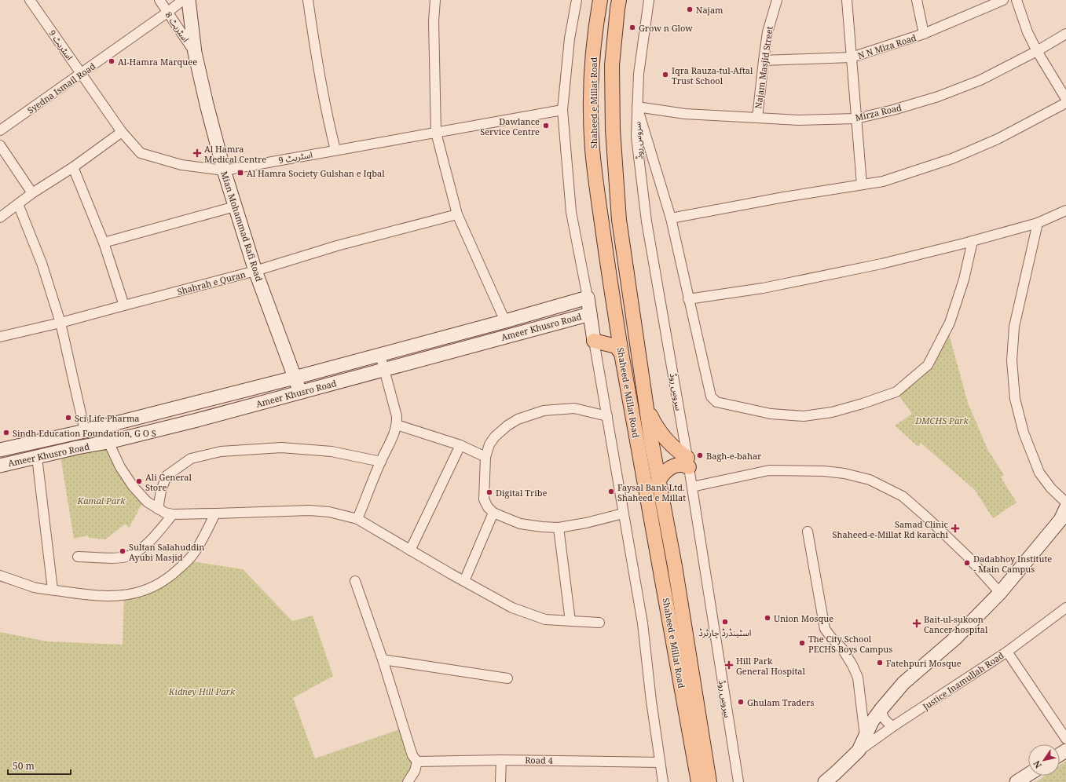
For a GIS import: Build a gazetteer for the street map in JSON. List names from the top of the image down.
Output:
{
  "streets": {
    "main road": ["Shaheed e Millat Road", "Mian Mohammad Rafi Road", "Ameer Khusro Road"],
    "street": [
      "اسٹریٹ 8",
      "اسٹریٹ 9",
      "N N Miza Road",
      "Najam Masjid Street",
      "Syedna Ismail Road",
      "Mirza Road",
      "سروس روڈ",
      "Shahrah e Quran",
      "Justice Inamullah Road",
      "Road 4"
    ]
  },
  "crossings": [
    ["اسٹریٹ 8", "Syedna Ismail Road"],
    ["اسٹریٹ 8", "Mian Mohammad Rafi Road"],
    ["اسٹریٹ 9", "Syedna Ismail Road"],
    ["اسٹریٹ 9", "Mian Mohammad Rafi Road"],
    ["N N Miza Road", "Najam Masjid Street"],
    ["Najam Masjid Street", "Mirza Road"],
    ["Mirza Road", "سروس روڈ"],
    ["Mian Mohammad Rafi Road", "Shahrah e Quran"],
    ["Mian Mohammad Rafi Road", "Ameer Khusro Road"]
  ],
  "parks": ["DMCHS Park", "Kamal Park", "Kidney Hill Park"],
  "places": {
    "other": [
      "Najam",
      "Grow n Glow",
      "Al-Hamra Marquee",
      "Iqra Rauza-tul-Aftal Trust School",
      "Dawlance Service Centre",
      "Sci Life Pharma",
      "Sindh Education Foundation, G O S",
      "Bagh-e-bahar",
      "Ali General Store",
      "Faysal Bank Ltd. Shaheed e Millat",
      "Digital Tribe",
      "Sultan Salahuddin Ayubi Masjid",
      "Dadabhoy Institute - Main Campus",
      "Union Mosque",
      "اسٹینڈرڈ چارٹرڈ",
      "The City School PECHS Boys Campus",
      "Fatehpuri Mosque",
      "Ghulam Traders"
    ],
    "health": [
      "Al Hamra Medical Centre",
      "Samad Clinic Shaheed-e-Millat Rd karachi",
      "Bait-ul-sukoon Cancer hospital",
      "Hill Park General Hospital"
    ],
    "transit": ["Al Hamra Society Gulshan e Iqbal"]
  },
  "scale_bar": "50 m",
  "north": "bottom left"
}
